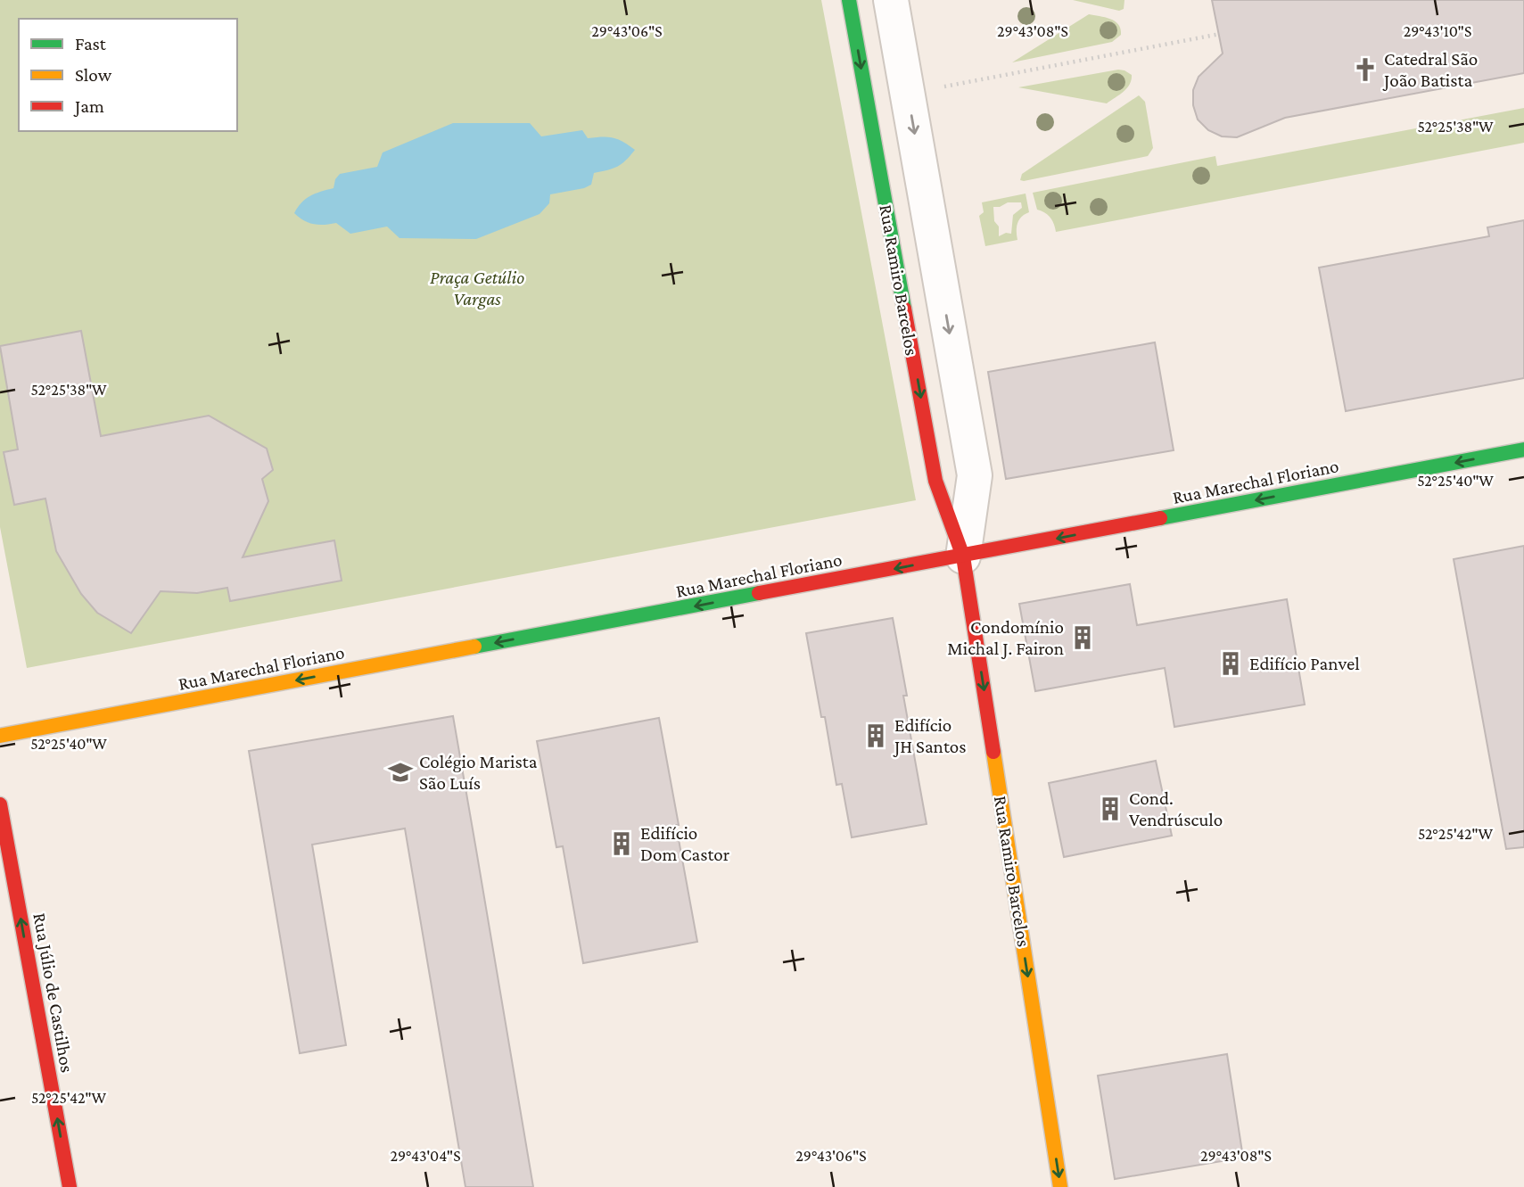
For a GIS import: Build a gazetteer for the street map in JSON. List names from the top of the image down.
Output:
{
  "streets": {
    "street": ["Rua Ramiro Barcelos", "Rua Marechal Floriano", "Rua Júlio de Castilhos"]
  },
  "crossings": [
    ["Rua Ramiro Barcelos", "Rua Marechal Floriano"]
  ],
  "one_way": ["Rua Ramiro Barcelos", "Rua Marechal Floriano", "Rua Júlio de Castilhos"],
  "parks": ["Praça Getúlio Vargas"],
  "places": {
    "church": ["Catedral São João Batista"],
    "building": [
      "Condomínio Michal J. Fairon",
      "Edifício Panvel",
      "Edifício JH Santos",
      "Cond. Vendrúsculo",
      "Edifício Dom Castor"
    ],
    "school or university": ["Colégio Marista São Luís"]
  },
  "legend": ["Fast", "Slow", "Jam"],
  "coordinates": [
    "29°43'08\"S",
    "29°43'10\"S",
    "29°43'06\"S",
    "52°25'38\"W",
    "52°25'40\"W",
    "52°25'42\"W",
    "29°43'04\"S"
  ]
}
